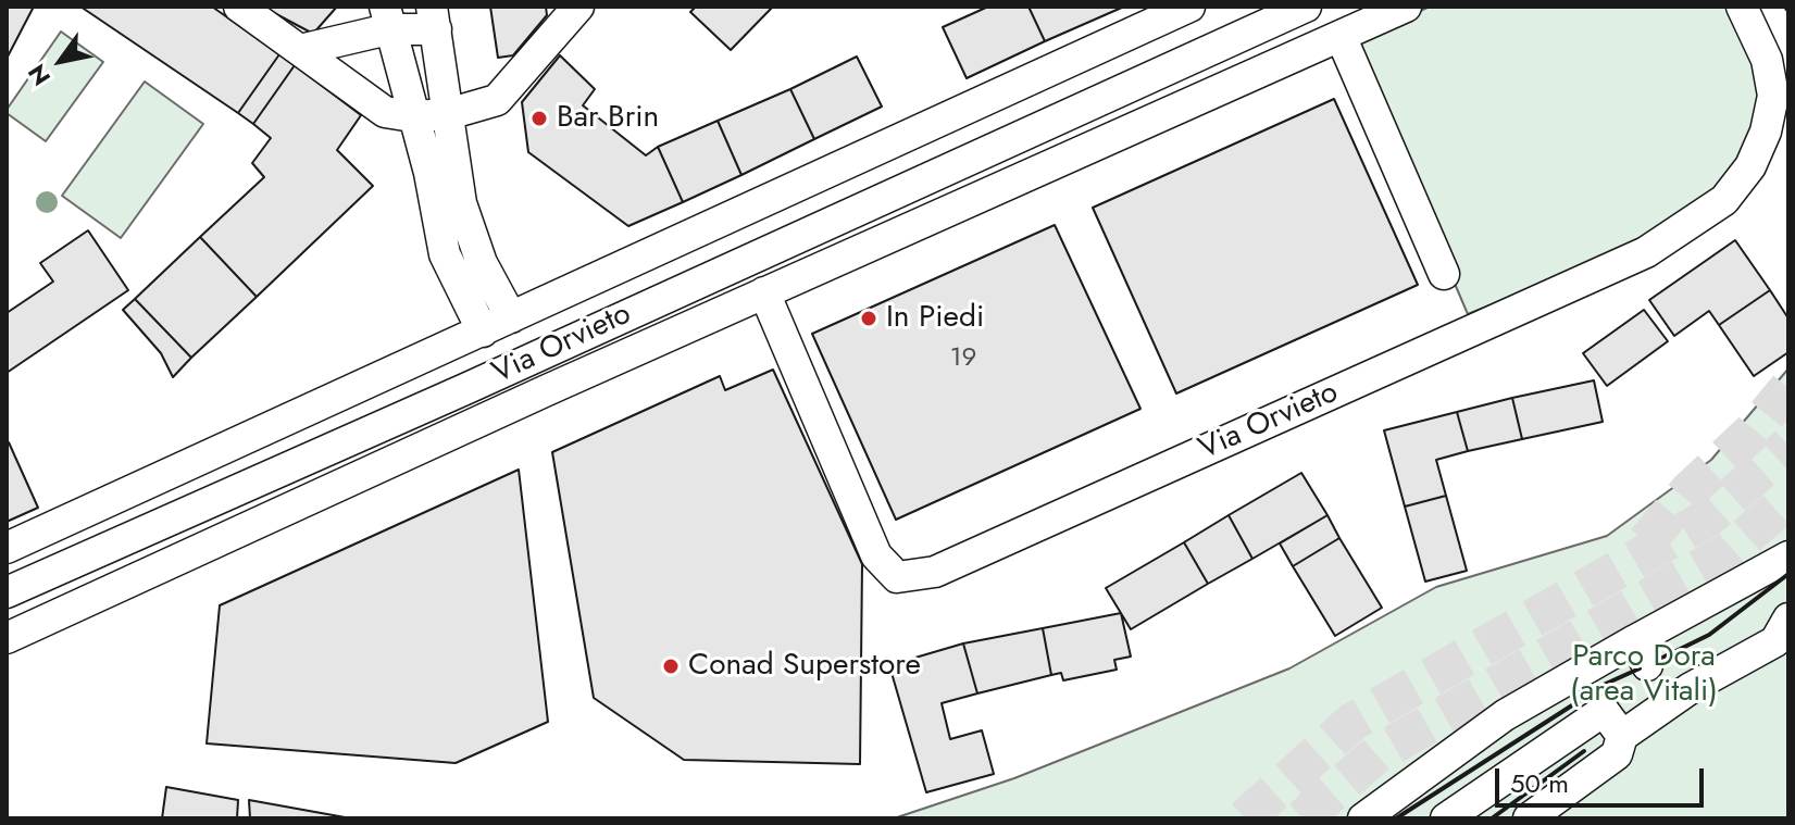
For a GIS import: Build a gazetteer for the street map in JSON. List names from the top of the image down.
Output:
{
  "streets": {
    "street": ["Via Orvieto"]
  },
  "parks": ["Parco Dora (area Vitali)"],
  "places": ["Bar Brin", "In Piedi", "Conad Superstore"],
  "house_numbers": ["19"],
  "scale_bar": "50 m",
  "north": "bottom left"
}
